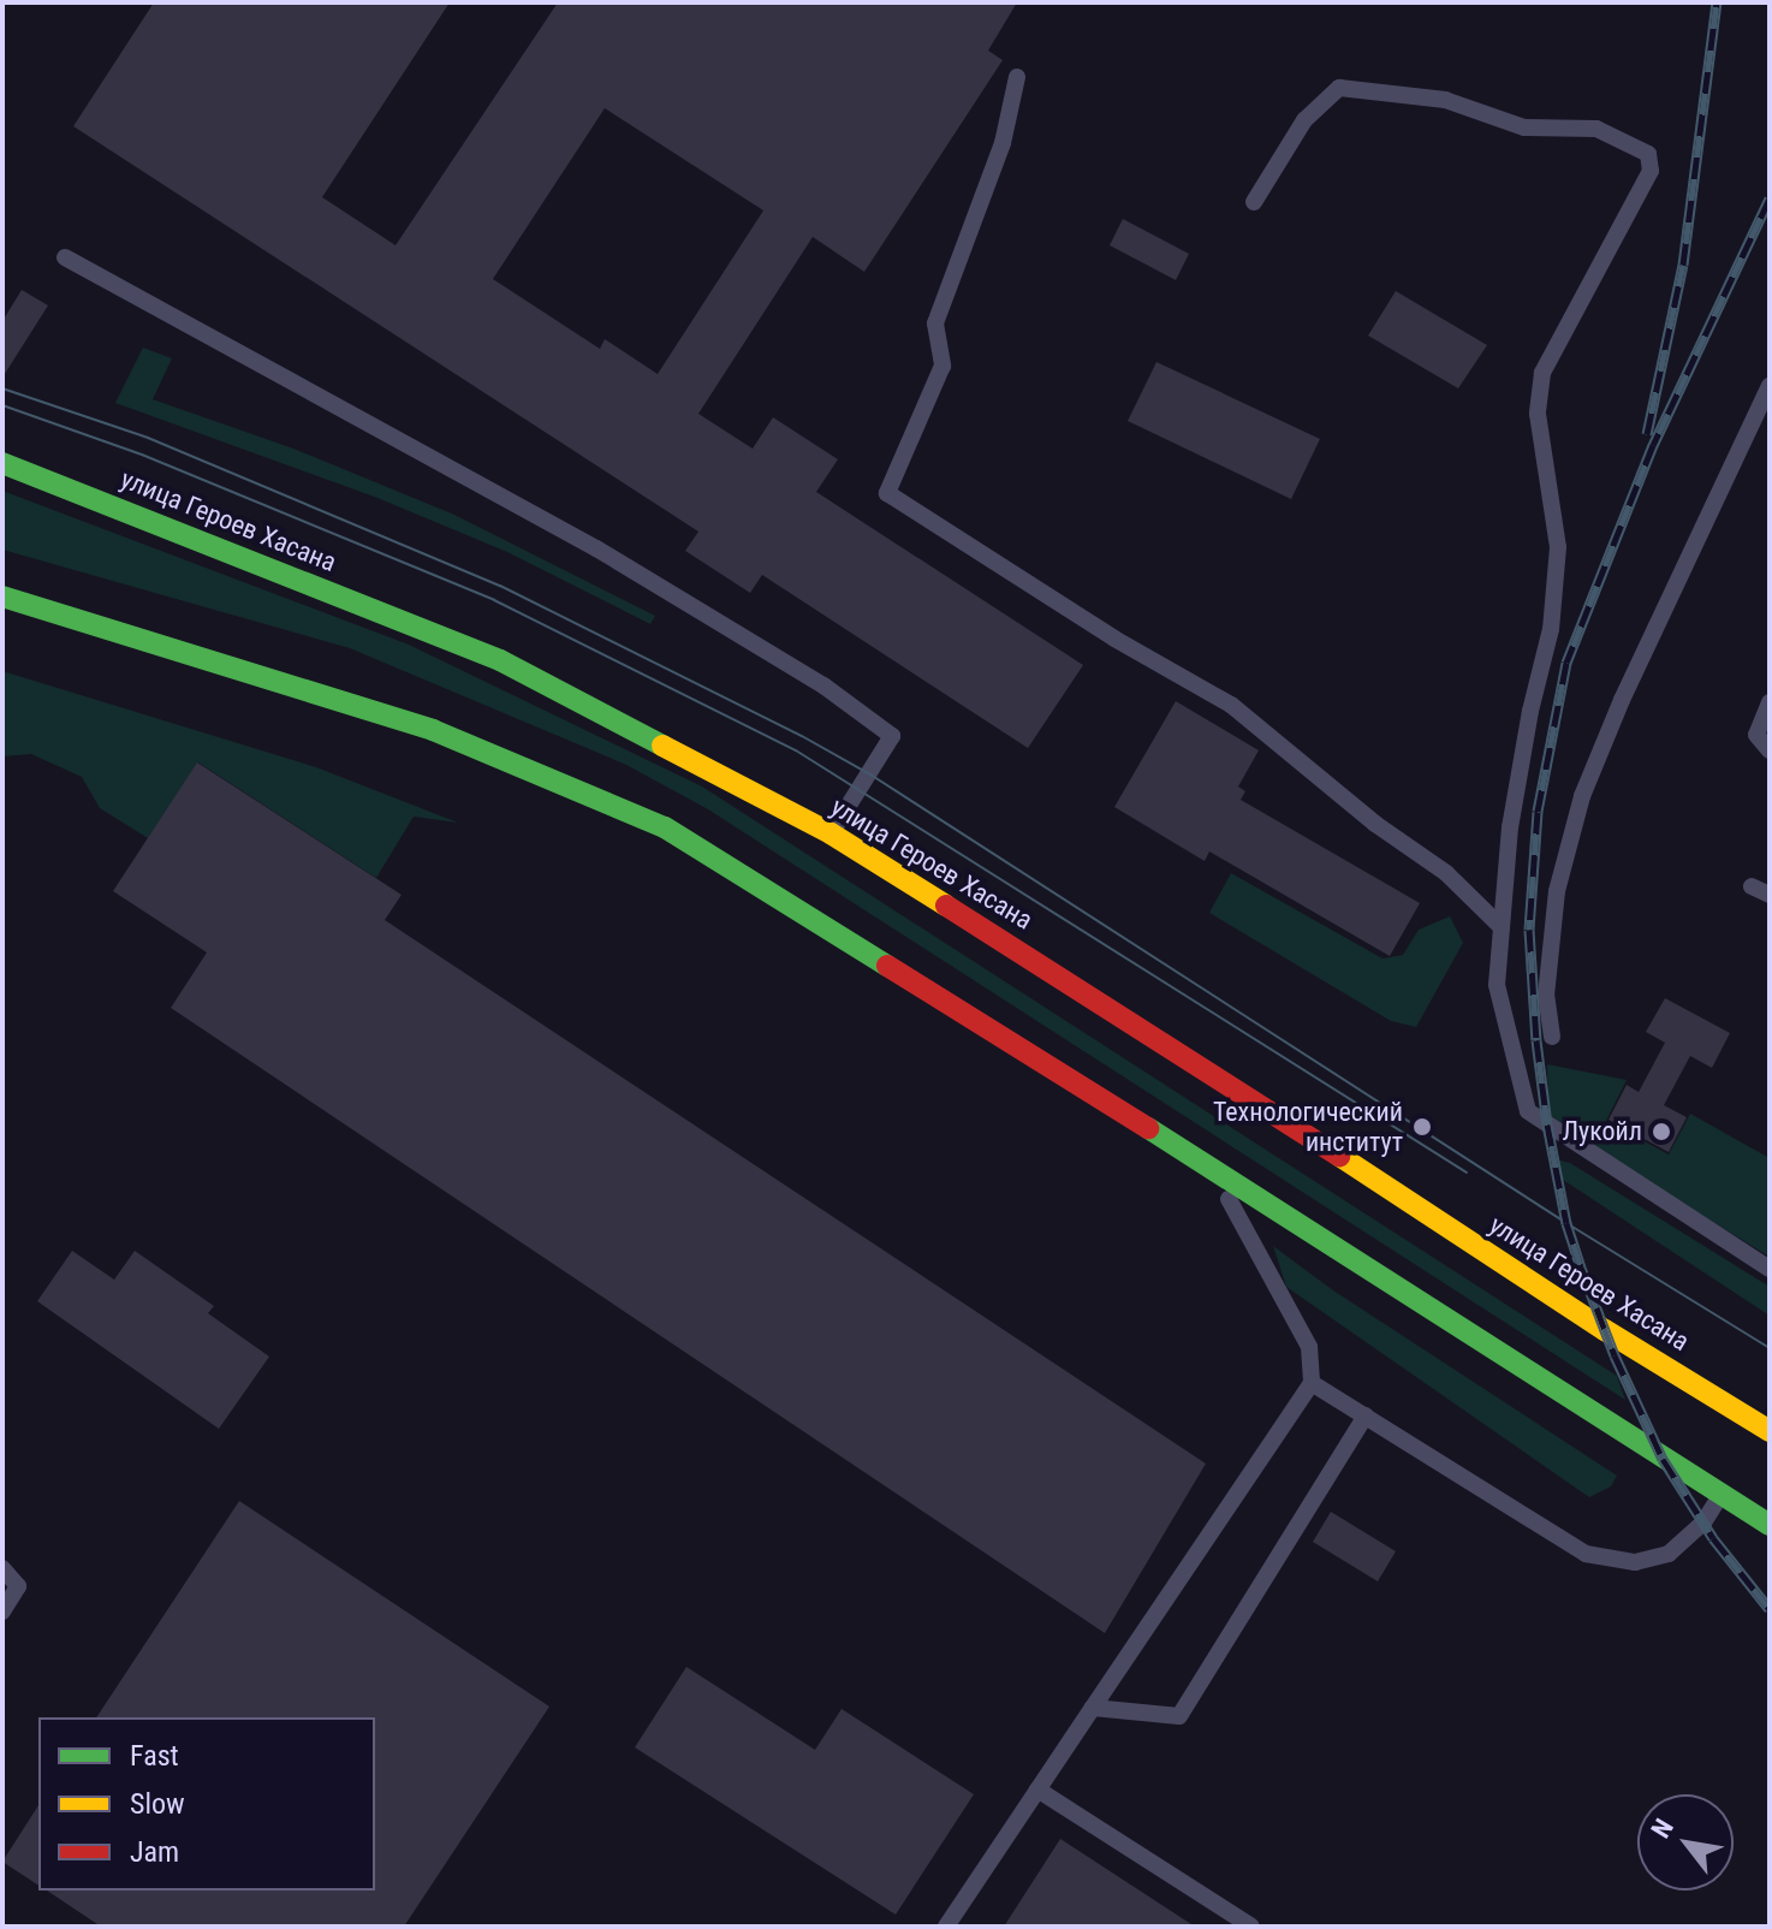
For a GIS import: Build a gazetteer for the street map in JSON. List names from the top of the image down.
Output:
{
  "streets": {
    "main road": ["улица Героев Хасана"]
  },
  "places": ["Технологический институт", "Лукойл"],
  "legend": ["Fast", "Slow", "Jam"],
  "north": "top left"
}
